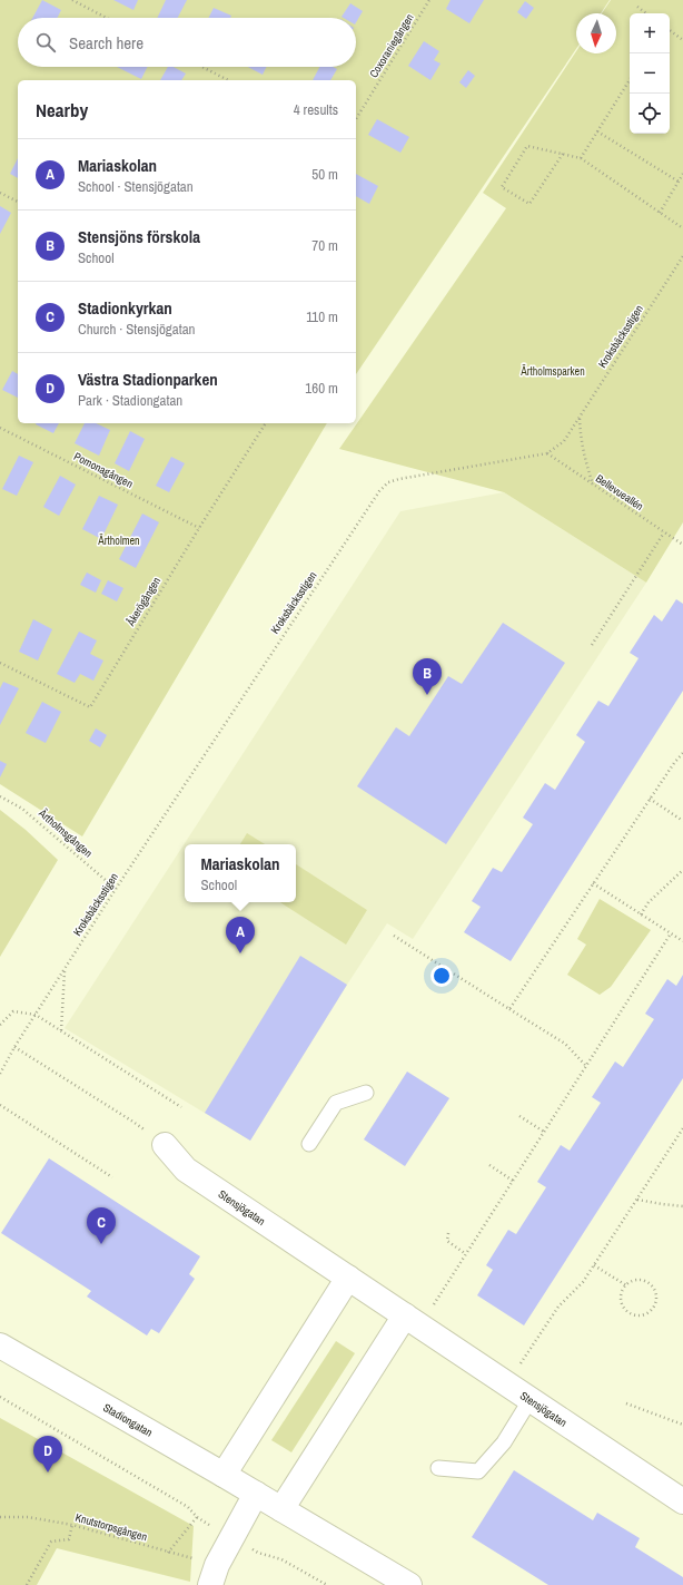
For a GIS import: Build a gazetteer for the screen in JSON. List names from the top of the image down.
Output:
{
  "streets": {
    "street": ["Stensjögatan", "Stadiongatan"],
    "path": [
      "Coxoraniegången",
      "Kroksbäcksstigen",
      "Pomonagången",
      "Bellevueallén",
      "Åkerögången",
      "Ärtholmsgången",
      "Knutstorpsgången"
    ]
  },
  "crossings": [
    ["Kroksbäcksstigen", "Bellevueallén"],
    ["Kroksbäcksstigen", "Ärtholmsgången"],
    ["Pomonagången", "Åkerögången"]
  ],
  "parks": ["Ärtholmsparken", "Ärtholmen"],
  "north": "bottom",
  "page": {
    "map_buttons": ["+", "−"],
    "search": "Search here",
    "heading": ["Nearby", "4 results"],
    "list": [
      {
        "mark": "A",
        "name": "Mariaskolan",
        "note": "School · Stensjögatan",
        "value": "50 m"
      },
      {
        "mark": "B",
        "name": "Stensjöns förskola",
        "note": "School",
        "value": "70 m"
      },
      {
        "mark": "C",
        "name": "Stadionkyrkan",
        "note": "Church · Stensjögatan",
        "value": "110 m"
      },
      {
        "mark": "D",
        "name": "Västra Stadionparken",
        "note": "Park · Stadiongatan",
        "value": "160 m"
      }
    ],
    "pins": [
      "B",
      "A",
      "C",
      "D"
    ],
    "popup": ["Mariaskolan", "School"]
  }
}
